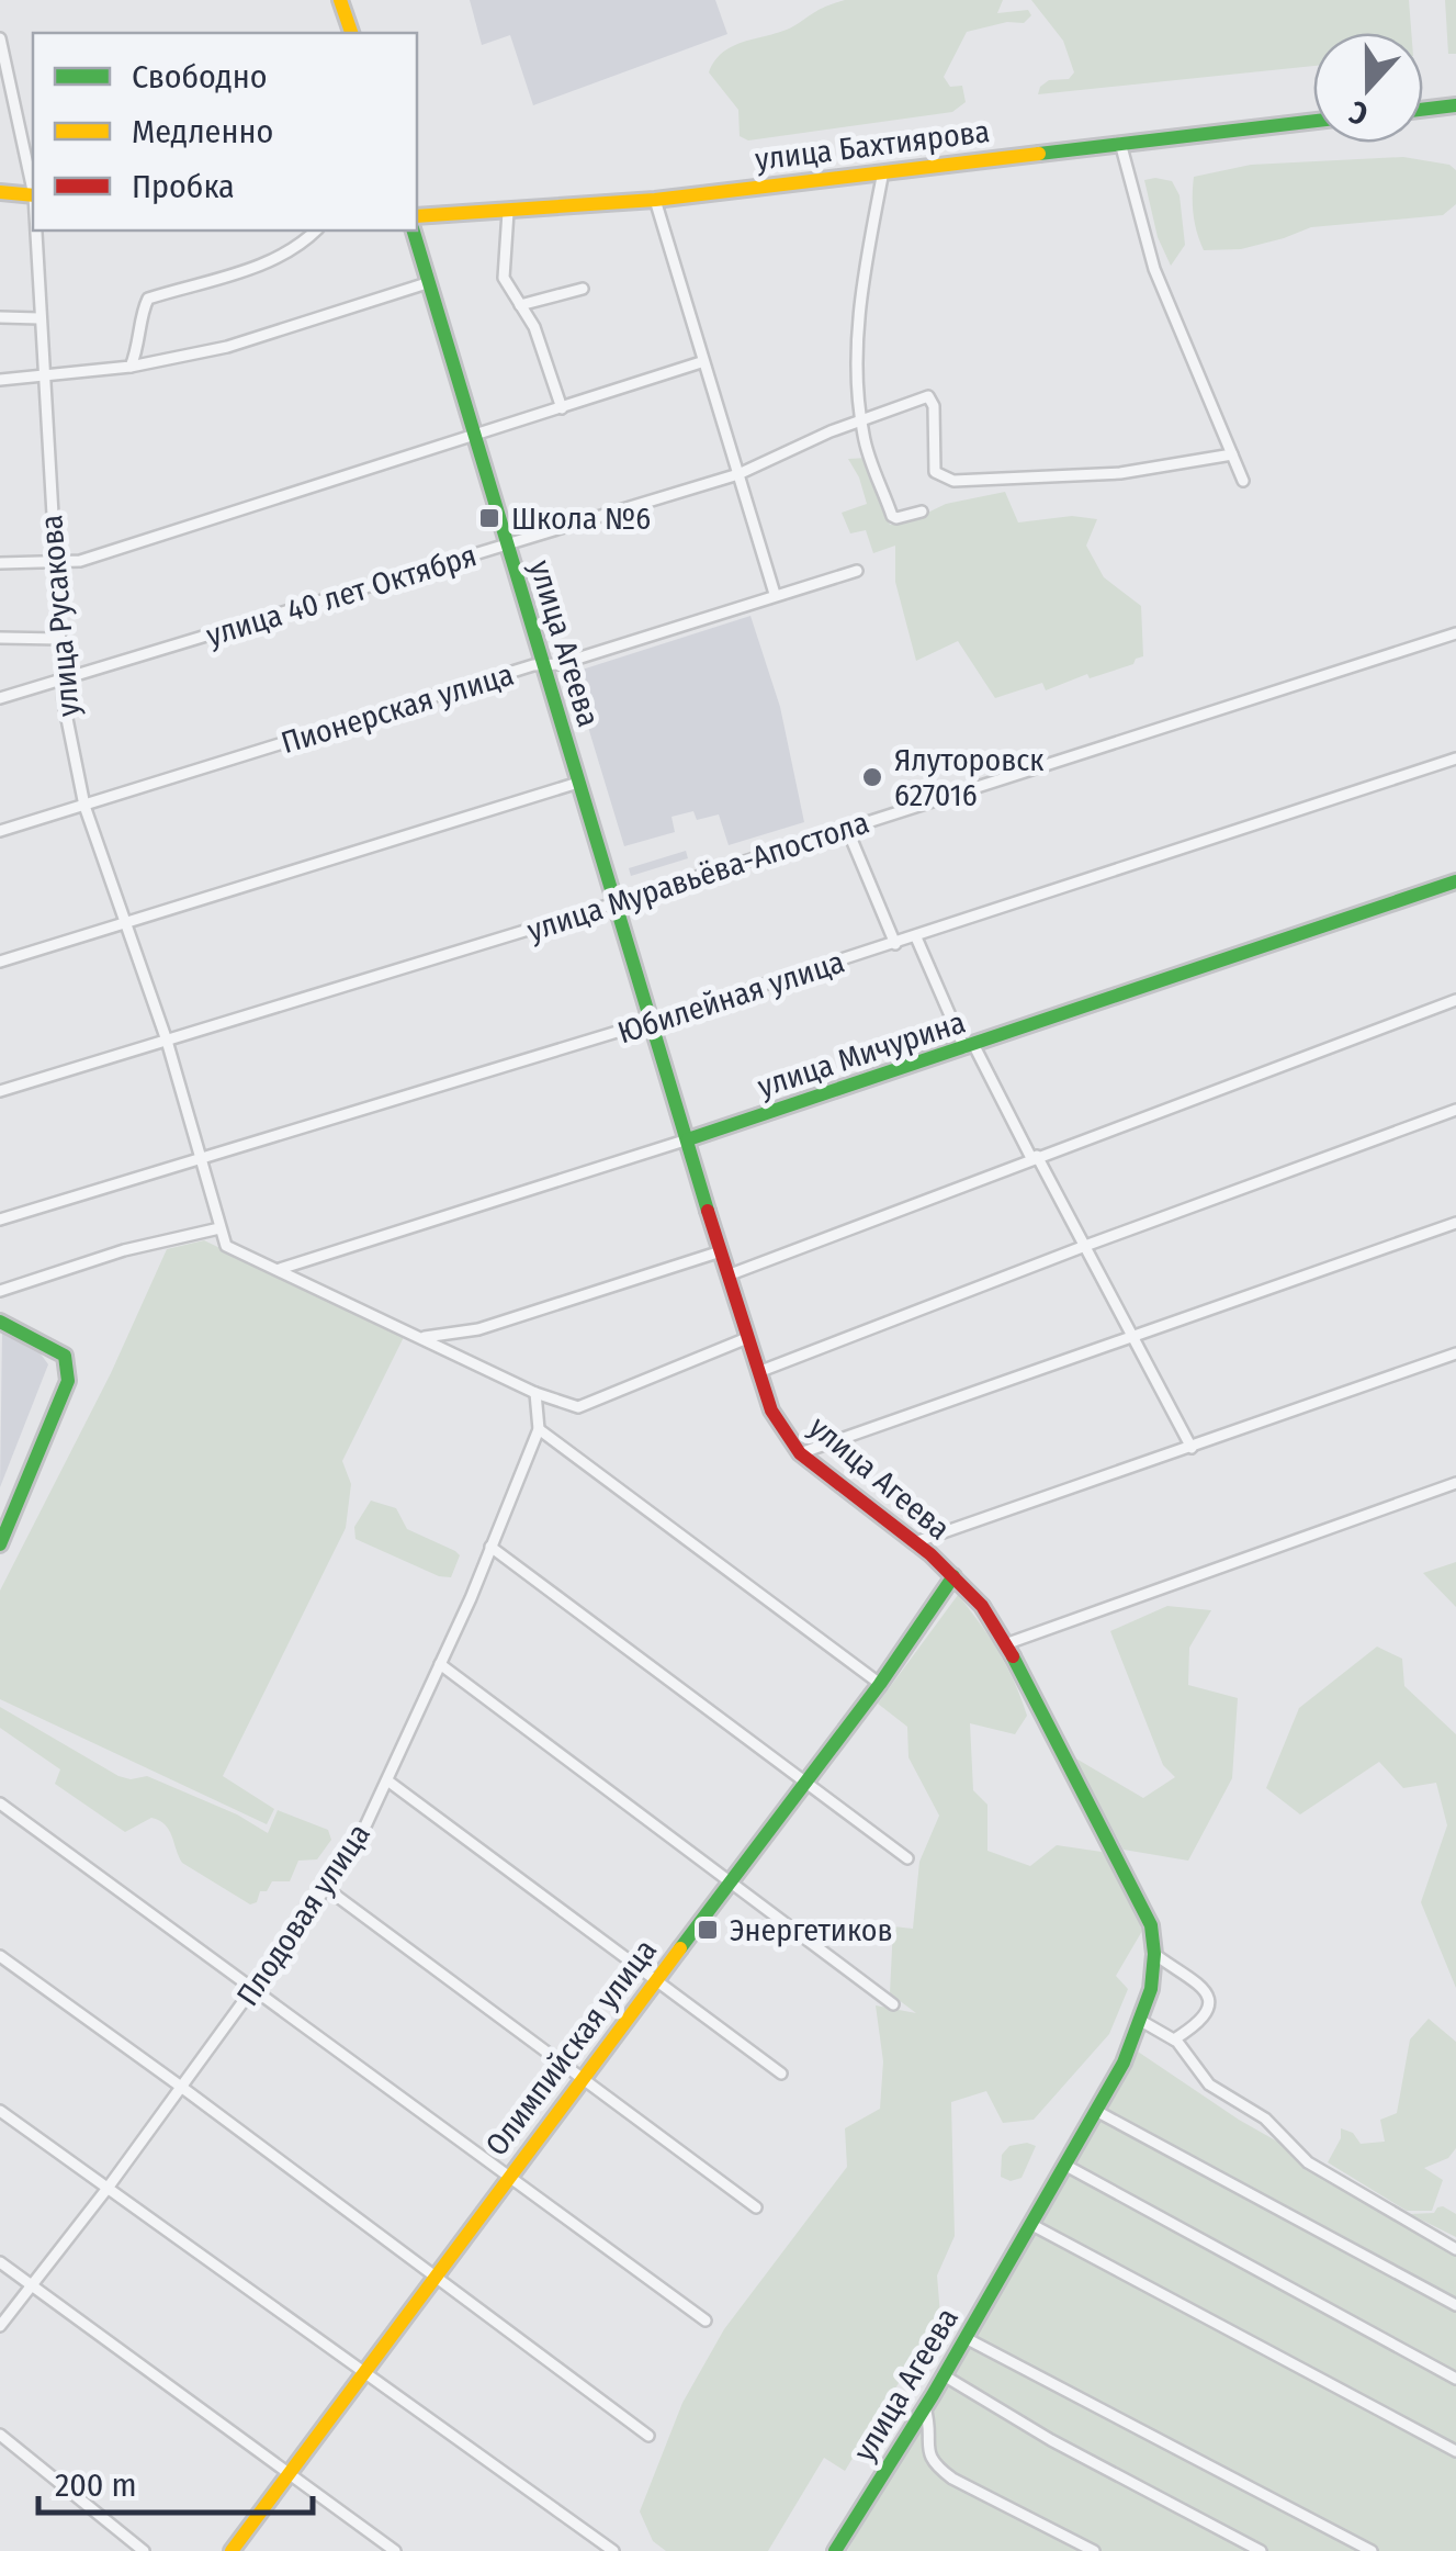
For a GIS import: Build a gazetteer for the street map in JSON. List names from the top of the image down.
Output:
{
  "streets": {
    "street": [
      "улица Бахтиярова",
      "улица 40 лет Октября",
      "улица Русакова",
      "улица Агеева",
      "Пионерская улица",
      "улица Муравьёва-Апостола",
      "Юбилейная улица",
      "улица Мичурина",
      "Плодовая улица",
      "Олимпийская улица"
    ]
  },
  "crossings": [
    ["улица 40 лет Октября", "улица Русакова"],
    ["улица 40 лет Октября", "улица Агеева"],
    ["улица Русакова", "Пионерская улица"],
    ["улица Русакова", "улица Муравьёва-Апостола"],
    ["улица Русакова", "Юбилейная улица"],
    ["улица Агеева", "Пионерская улица"],
    ["улица Агеева", "улица Муравьёва-Апостола"],
    ["улица Агеева", "Юбилейная улица"],
    ["улица Агеева", "улица Мичурина"],
    ["улица Агеева", "Олимпийская улица"]
  ],
  "places": {
    "transit": ["Школа №6", "Энергетиков"],
    "other": ["Ялуторовск 627016"]
  },
  "legend": ["Свободно", "Медленно", "Пробка"],
  "scale_bar": "200 m",
  "north": "bottom"
}
